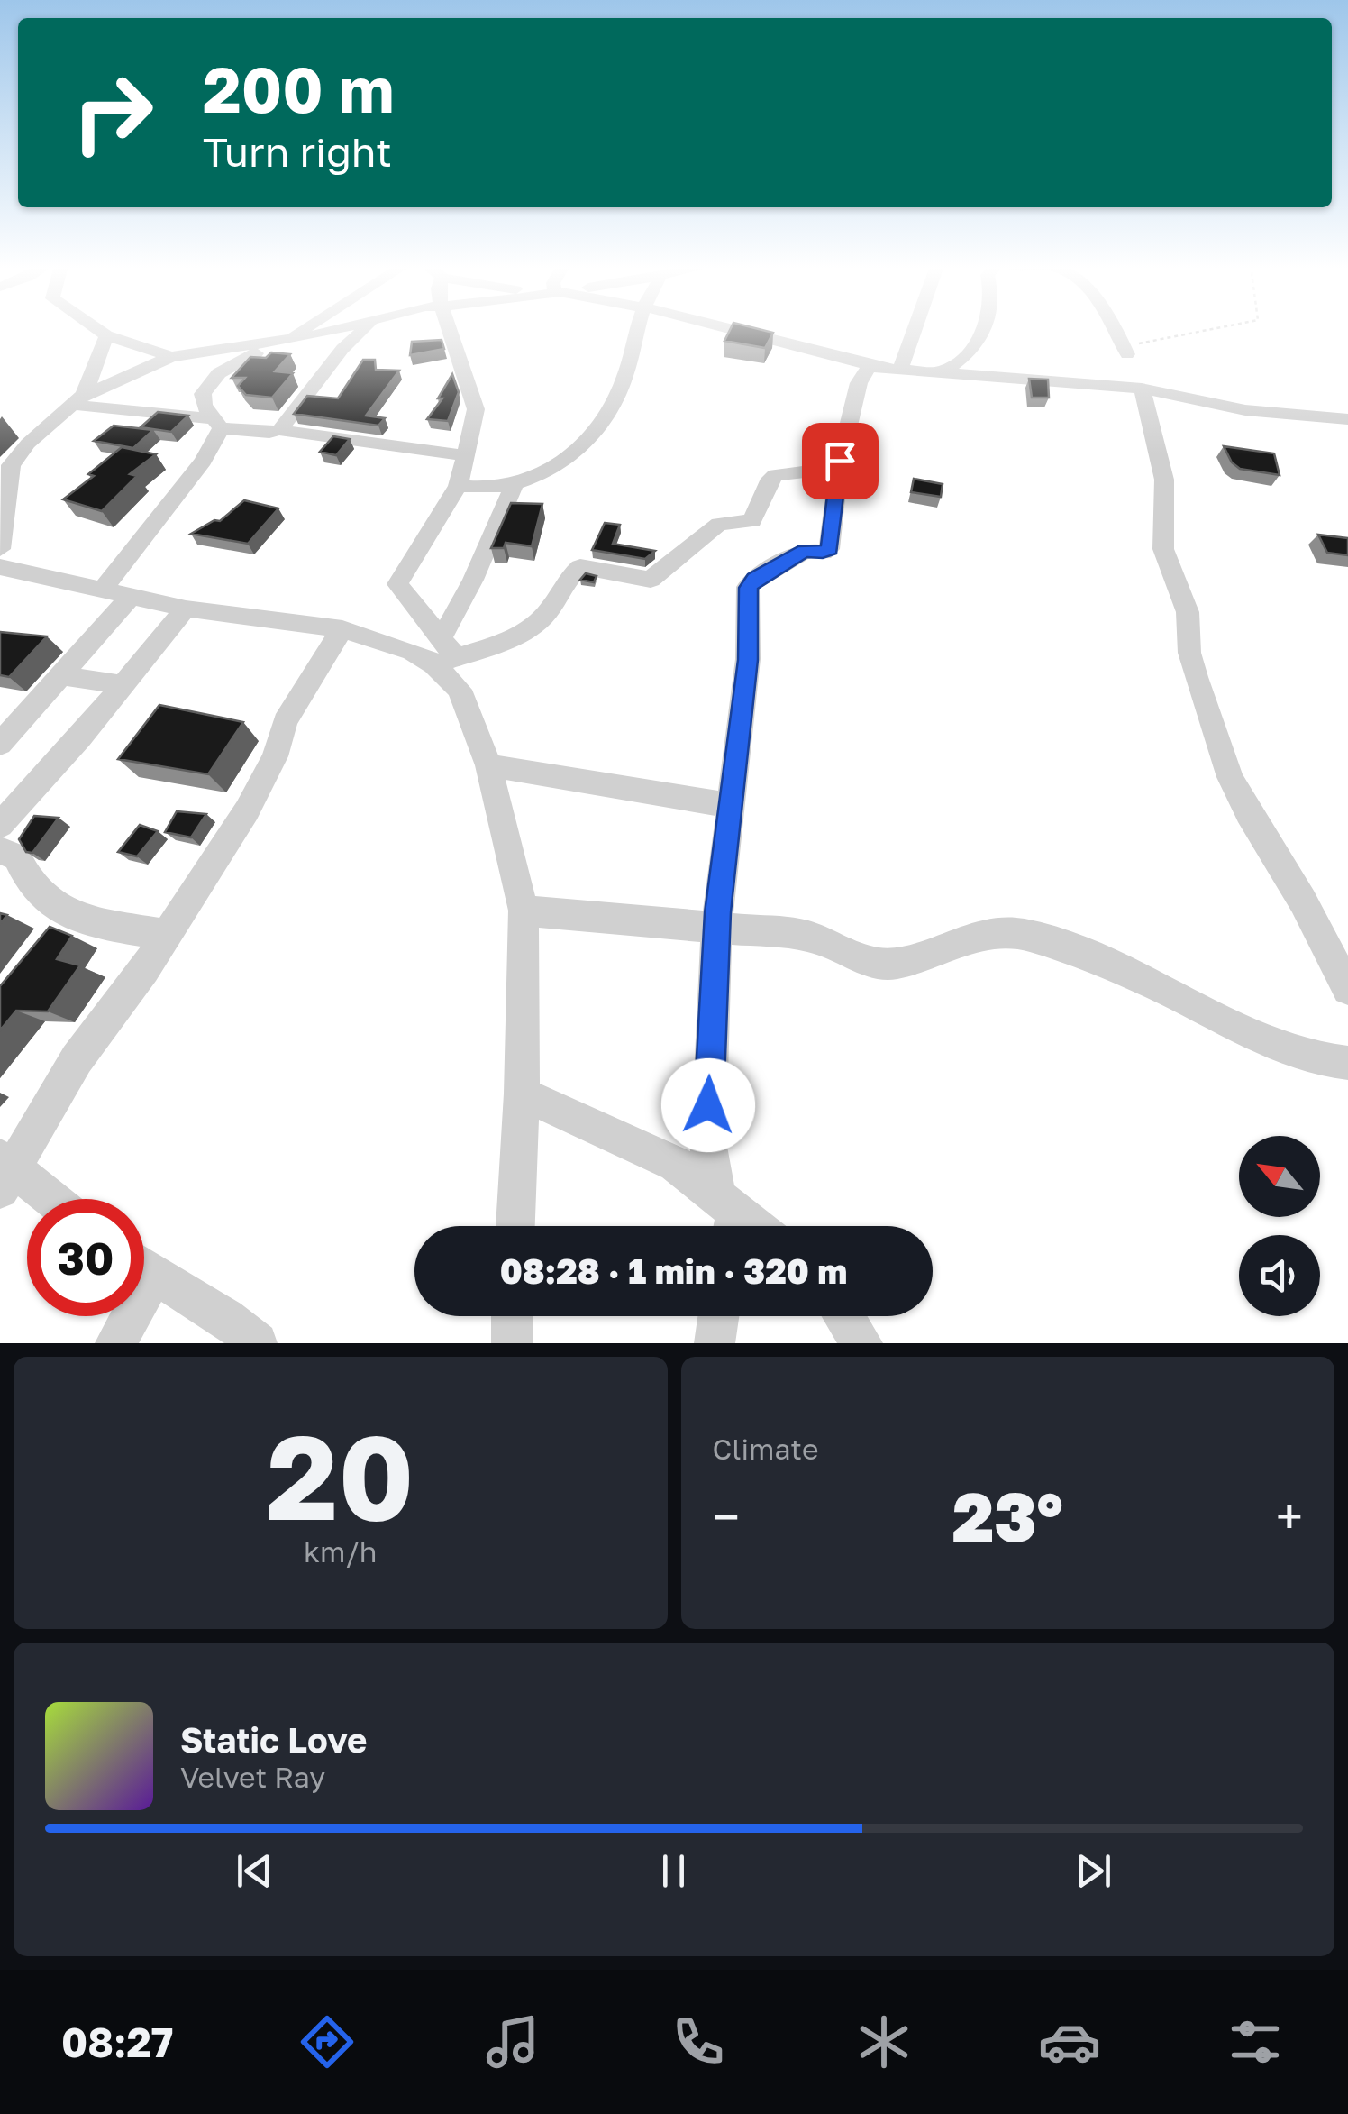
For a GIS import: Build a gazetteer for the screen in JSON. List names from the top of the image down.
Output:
{
  "north": "top left",
  "page": {
    "turn": ["200 m", "Turn right"],
    "limit": "30",
    "trip": "08:28 · 1 min · 320 m",
    "tile": [
      ["20", "km/h"],
      "Climate"
    ],
    "heat": ["−", "23°", "+"],
    "song": ["Static Love", "Velvet Ray"],
    "tabs": "08:27"
  }
}
